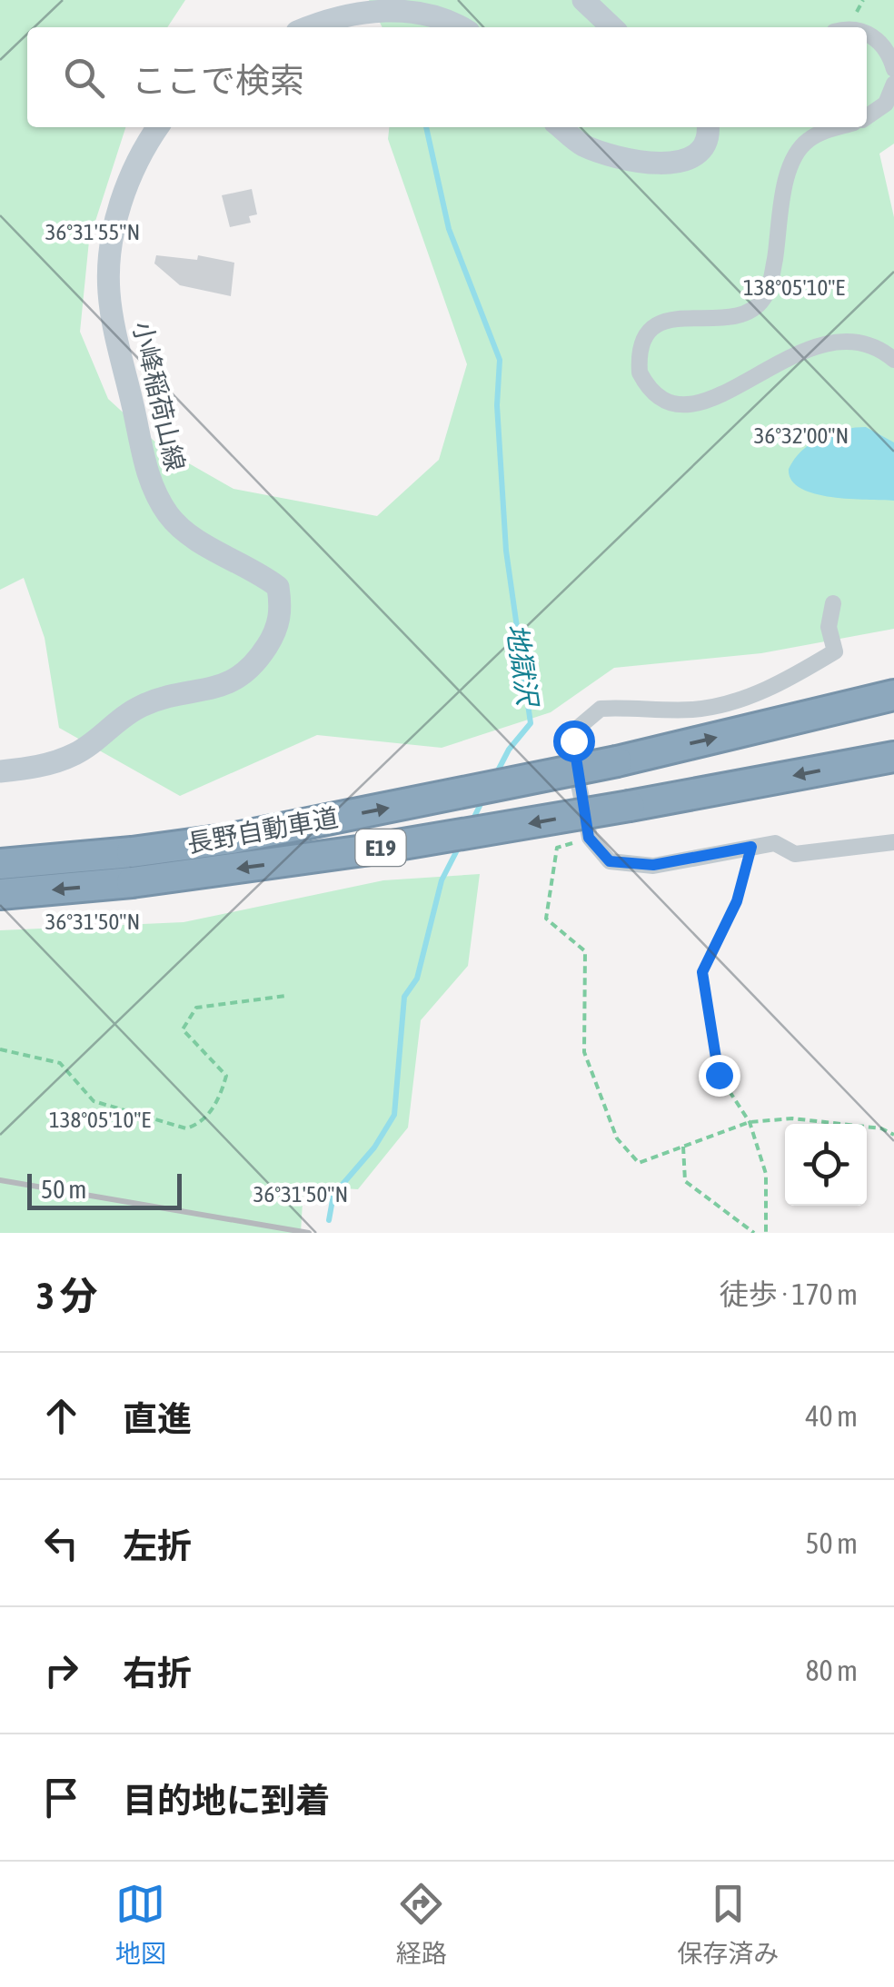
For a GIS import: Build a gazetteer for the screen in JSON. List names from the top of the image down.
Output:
{
  "streets": {
    "highway": ["長野自動車道", "E19"],
    "main road": ["小峰稲荷山線"]
  },
  "water": ["地獄沢"],
  "scale_bar": "50 m",
  "page": {
    "search": "ここで検索",
    "scale": "50 m",
    "heading": ["3 分", "徒歩 · 170 m"],
    "list": [
      ["直進", "40 m"],
      ["左折", "50 m"],
      ["右折", "80 m"],
      "目的地に到着"
    ],
    "nav": ["地図", "経路", "保存済み"]
  },
  "coordinates": [
    "36°31'55\"N",
    "138°05'10\"E",
    "36°32'00\"N",
    "36°31'50\"N"
  ]
}
